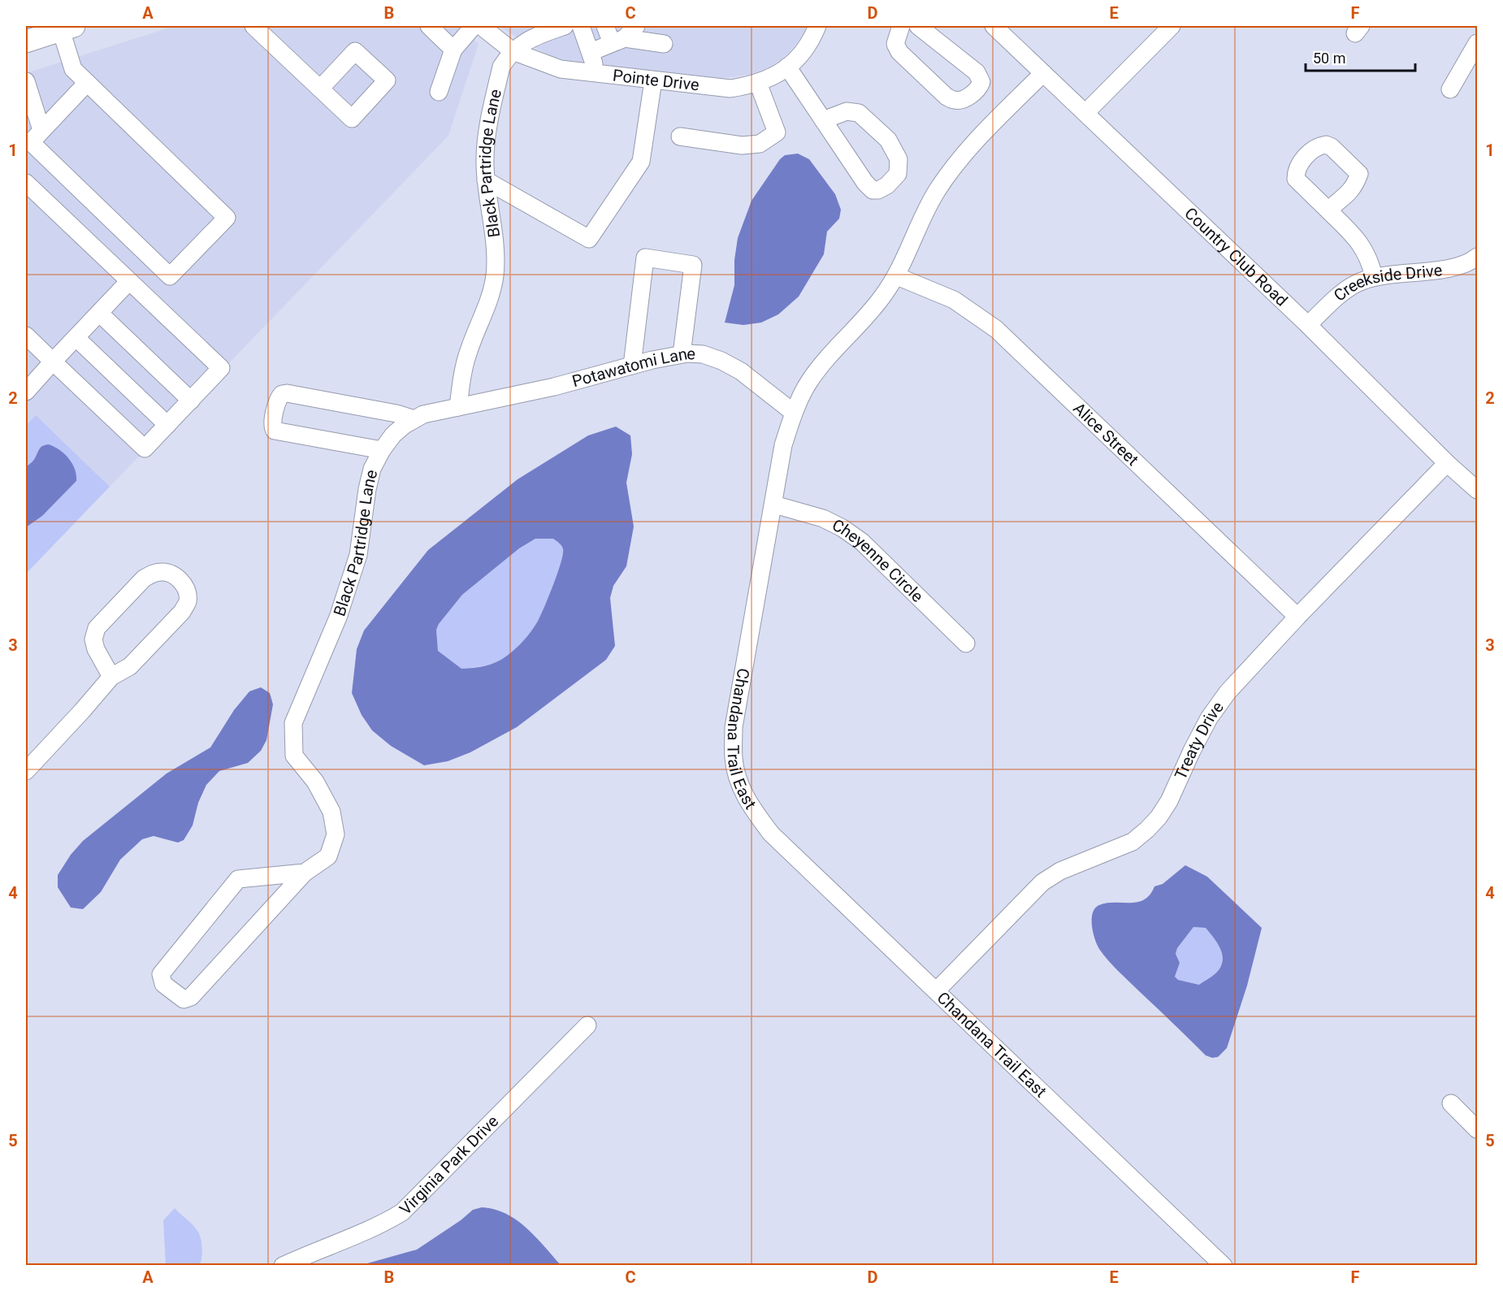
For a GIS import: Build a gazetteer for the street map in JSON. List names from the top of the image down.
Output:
{
  "streets": {
    "street": [
      "Pointe Drive",
      "Black Partridge Lane",
      "Country Club Road",
      "Creekside Drive",
      "Potawatomi Lane",
      "Alice Street",
      "Cheyenne Circle",
      "Chandana Trail East",
      "Treaty Drive",
      "Virginia Park Drive"
    ]
  },
  "crossings": [
    ["Pointe Drive", "Black Partridge Lane"],
    ["Black Partridge Lane", "Potawatomi Lane"],
    ["Country Club Road", "Creekside Drive"],
    ["Country Club Road", "Chandana Trail East"],
    ["Country Club Road", "Treaty Drive"],
    ["Potawatomi Lane", "Chandana Trail East"],
    ["Alice Street", "Chandana Trail East"],
    ["Alice Street", "Treaty Drive"],
    ["Cheyenne Circle", "Chandana Trail East"],
    ["Chandana Trail East", "Treaty Drive"]
  ],
  "scale_bar": "50 m",
  "grid": {
    "columns": [
      "A",
      "B",
      "C",
      "D",
      "E",
      "F"
    ],
    "rows": [
      "1",
      "2",
      "3",
      "4",
      "5"
    ]
  }
}
